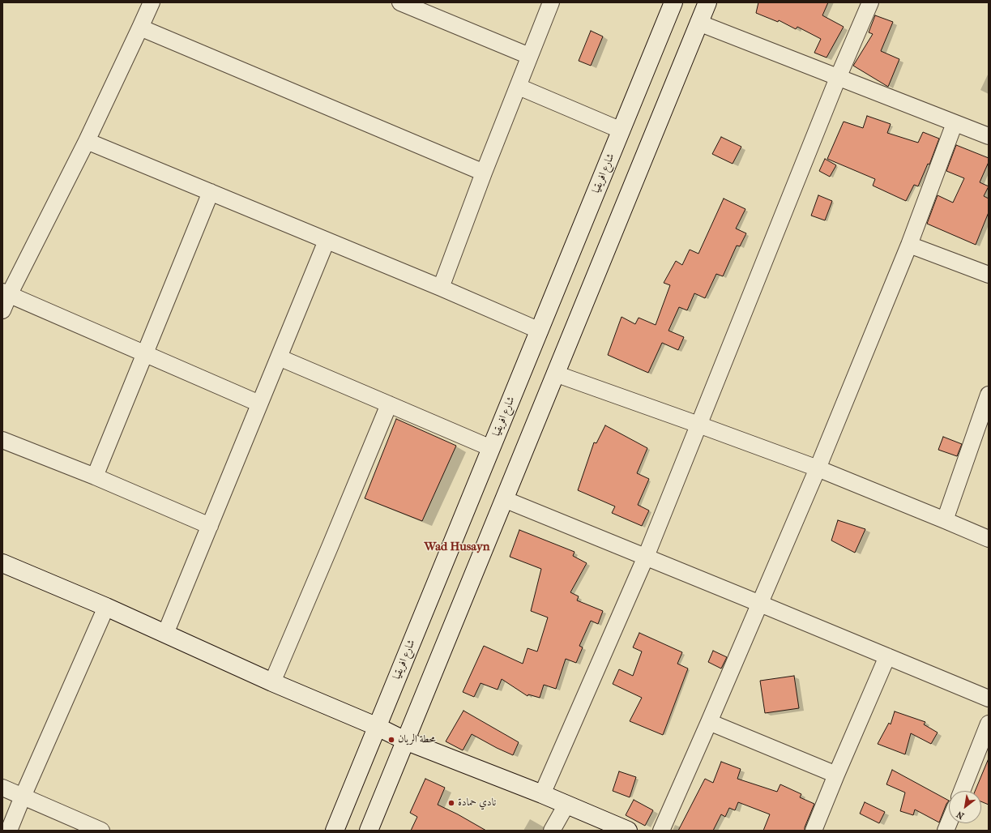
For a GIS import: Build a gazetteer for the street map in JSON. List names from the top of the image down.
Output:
{
  "streets": {
    "street": ["شارع افريقيا"]
  },
  "districts": ["Wad Husayn"],
  "places": ["محطة الريان", "نادي حمادة"],
  "north": "bottom left"
}
